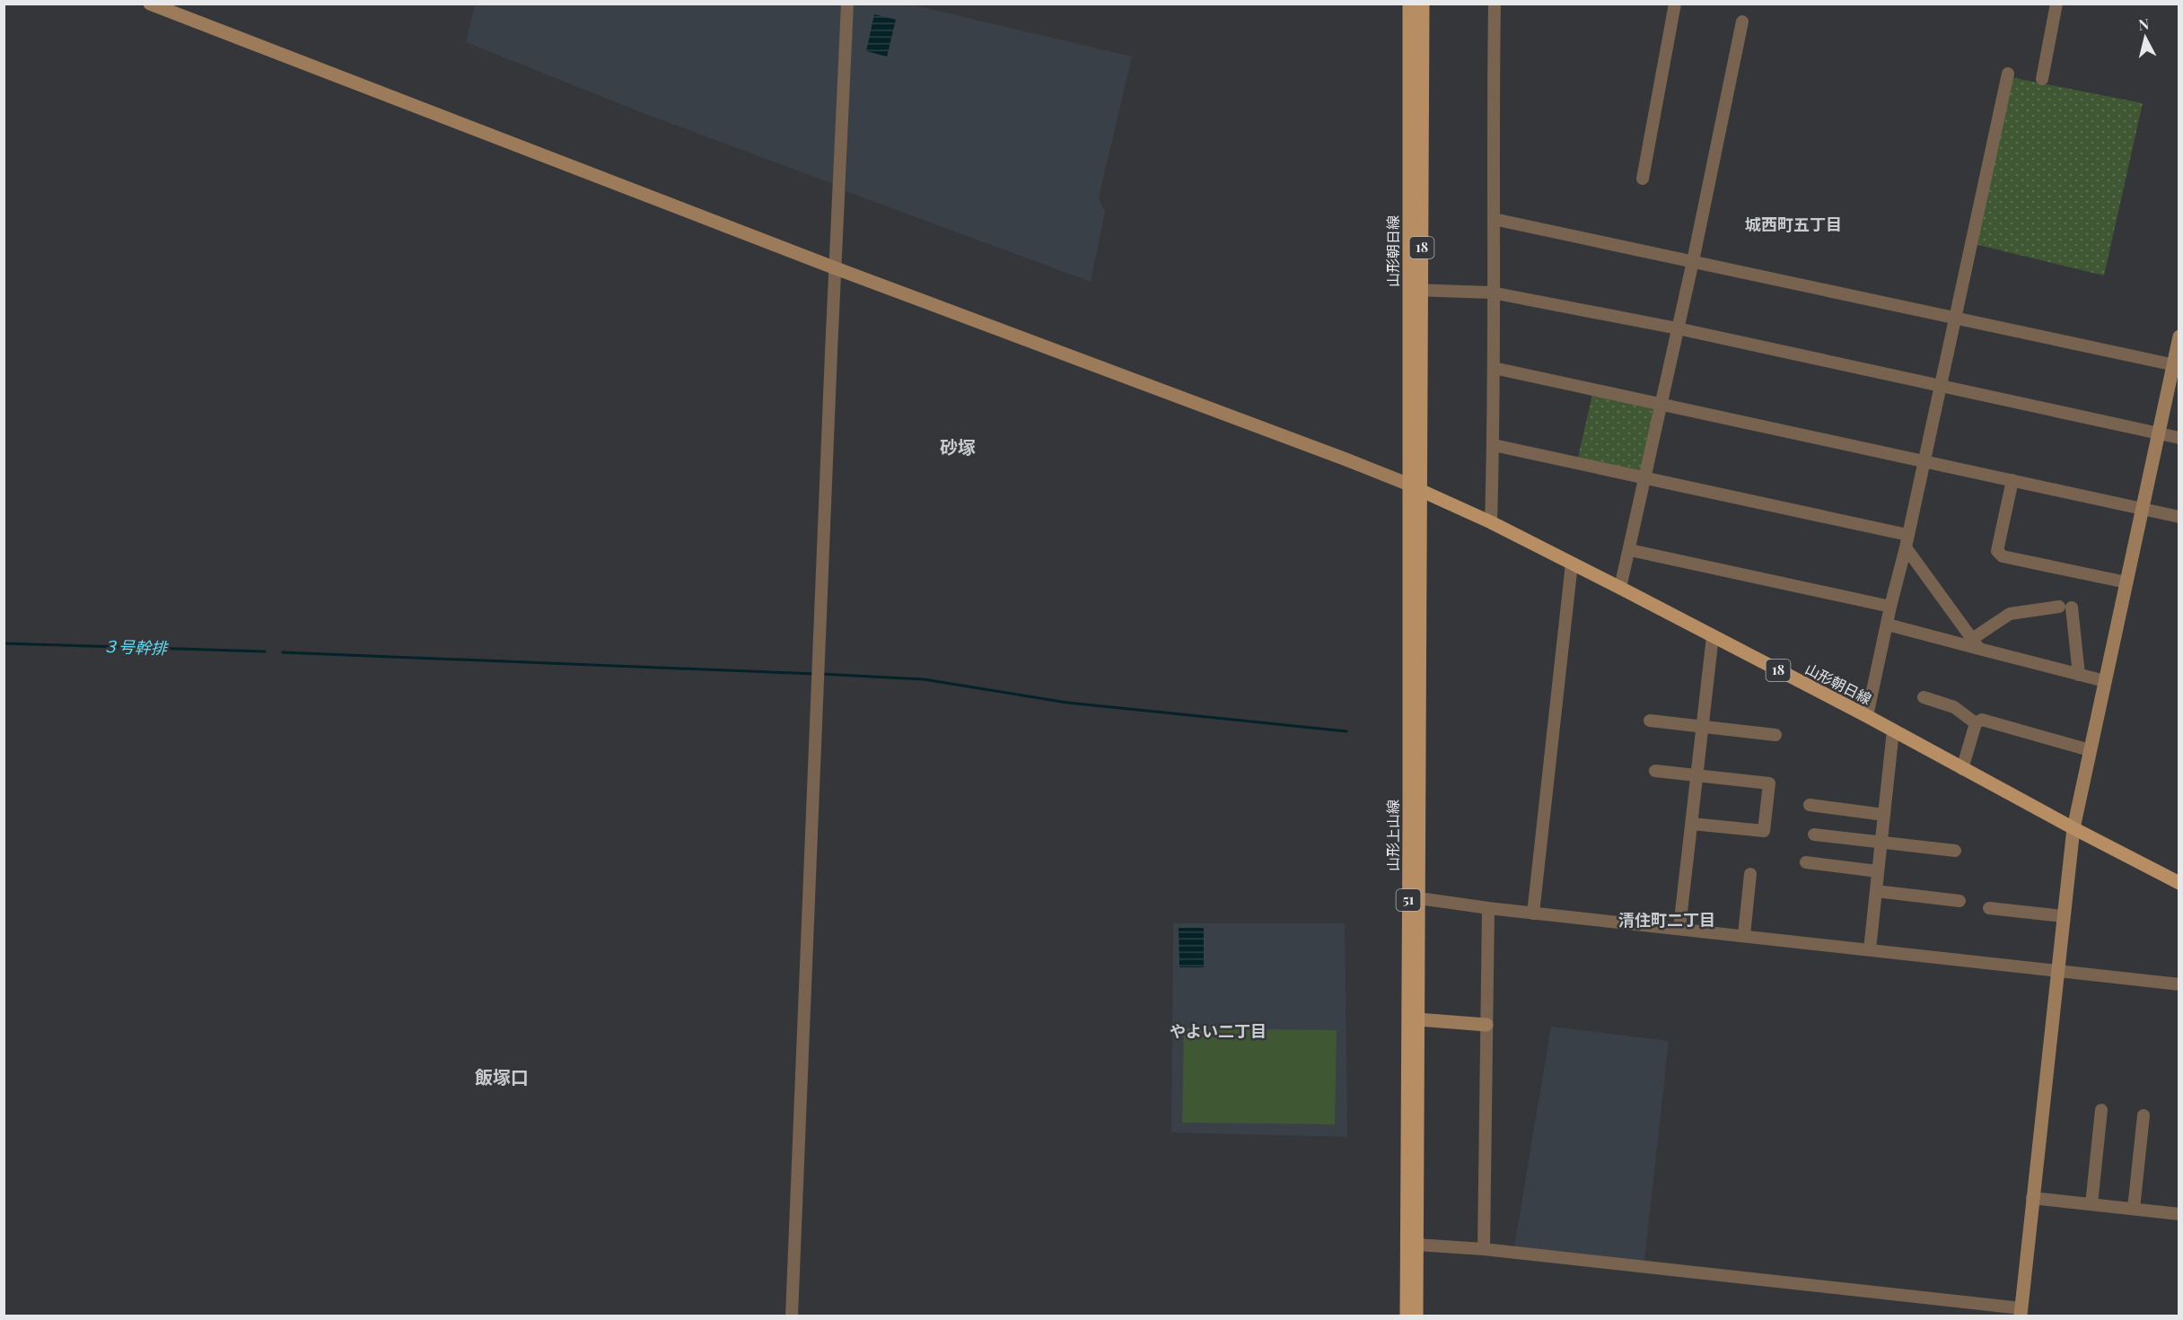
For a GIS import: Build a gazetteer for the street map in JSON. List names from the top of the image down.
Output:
{
  "streets": {
    "main road": [
      "18",
      "山形朝日線",
      "山形上山線",
      "51"
    ]
  },
  "crossings": [
    ["山形朝日線", "山形上山線"]
  ],
  "districts": [
    "城西町五丁目",
    "砂塚",
    "清住町二丁目",
    "やよい二丁目",
    "飯塚口"
  ],
  "water": ["３号幹排"],
  "north": "top"
}
